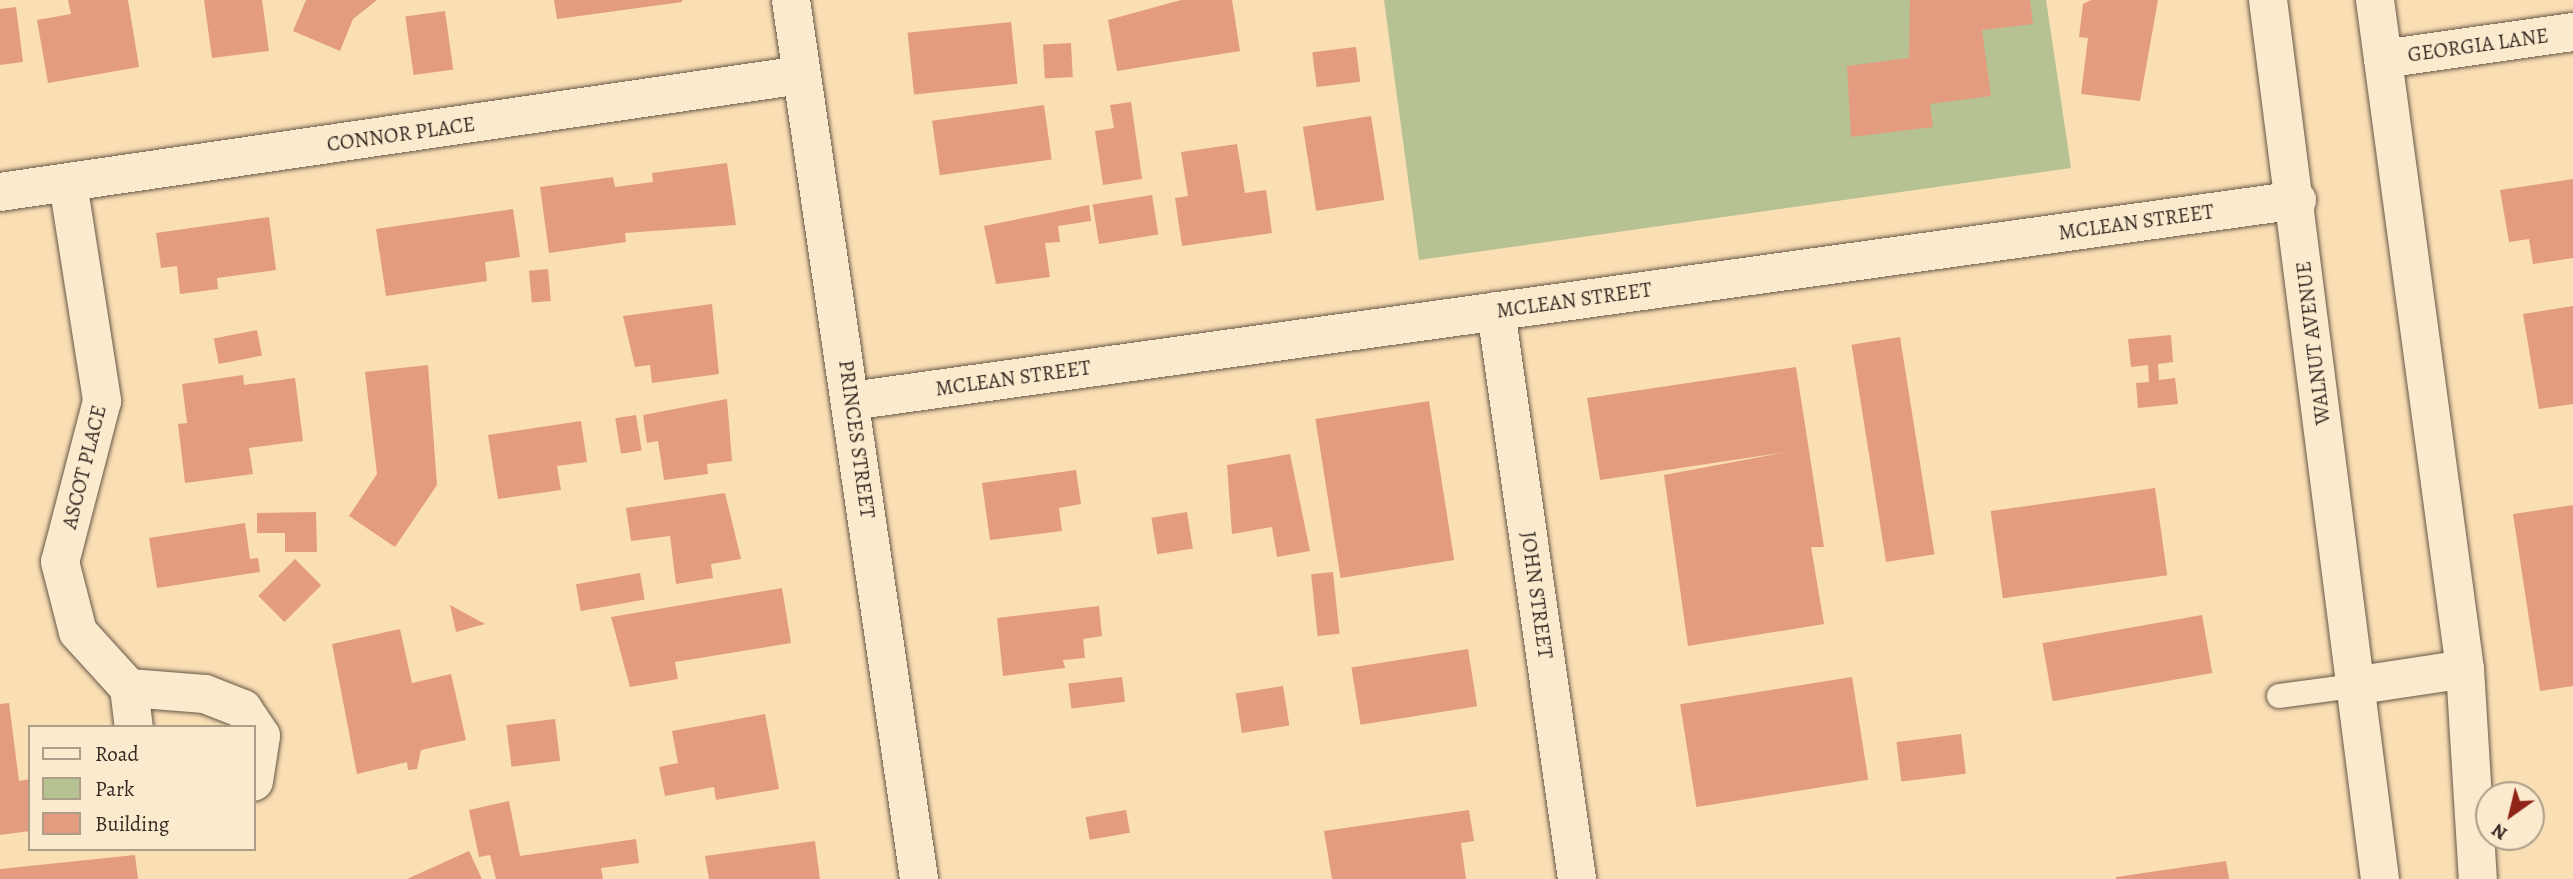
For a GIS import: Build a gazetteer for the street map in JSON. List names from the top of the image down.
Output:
{
  "streets": {
    "street": [
      "GEORGIA LANE",
      "CONNOR PLACE",
      "MCLEAN STREET",
      "WALNUT AVENUE",
      "PRINCES STREET",
      "ASCOT PLACE",
      "JOHN STREET"
    ]
  },
  "crossings": [
    ["CONNOR PLACE", "PRINCES STREET"],
    ["CONNOR PLACE", "ASCOT PLACE"],
    ["MCLEAN STREET", "WALNUT AVENUE"],
    ["MCLEAN STREET", "PRINCES STREET"],
    ["MCLEAN STREET", "JOHN STREET"]
  ],
  "legend": ["Road", "Park", "Building"],
  "north": "bottom left"
}
